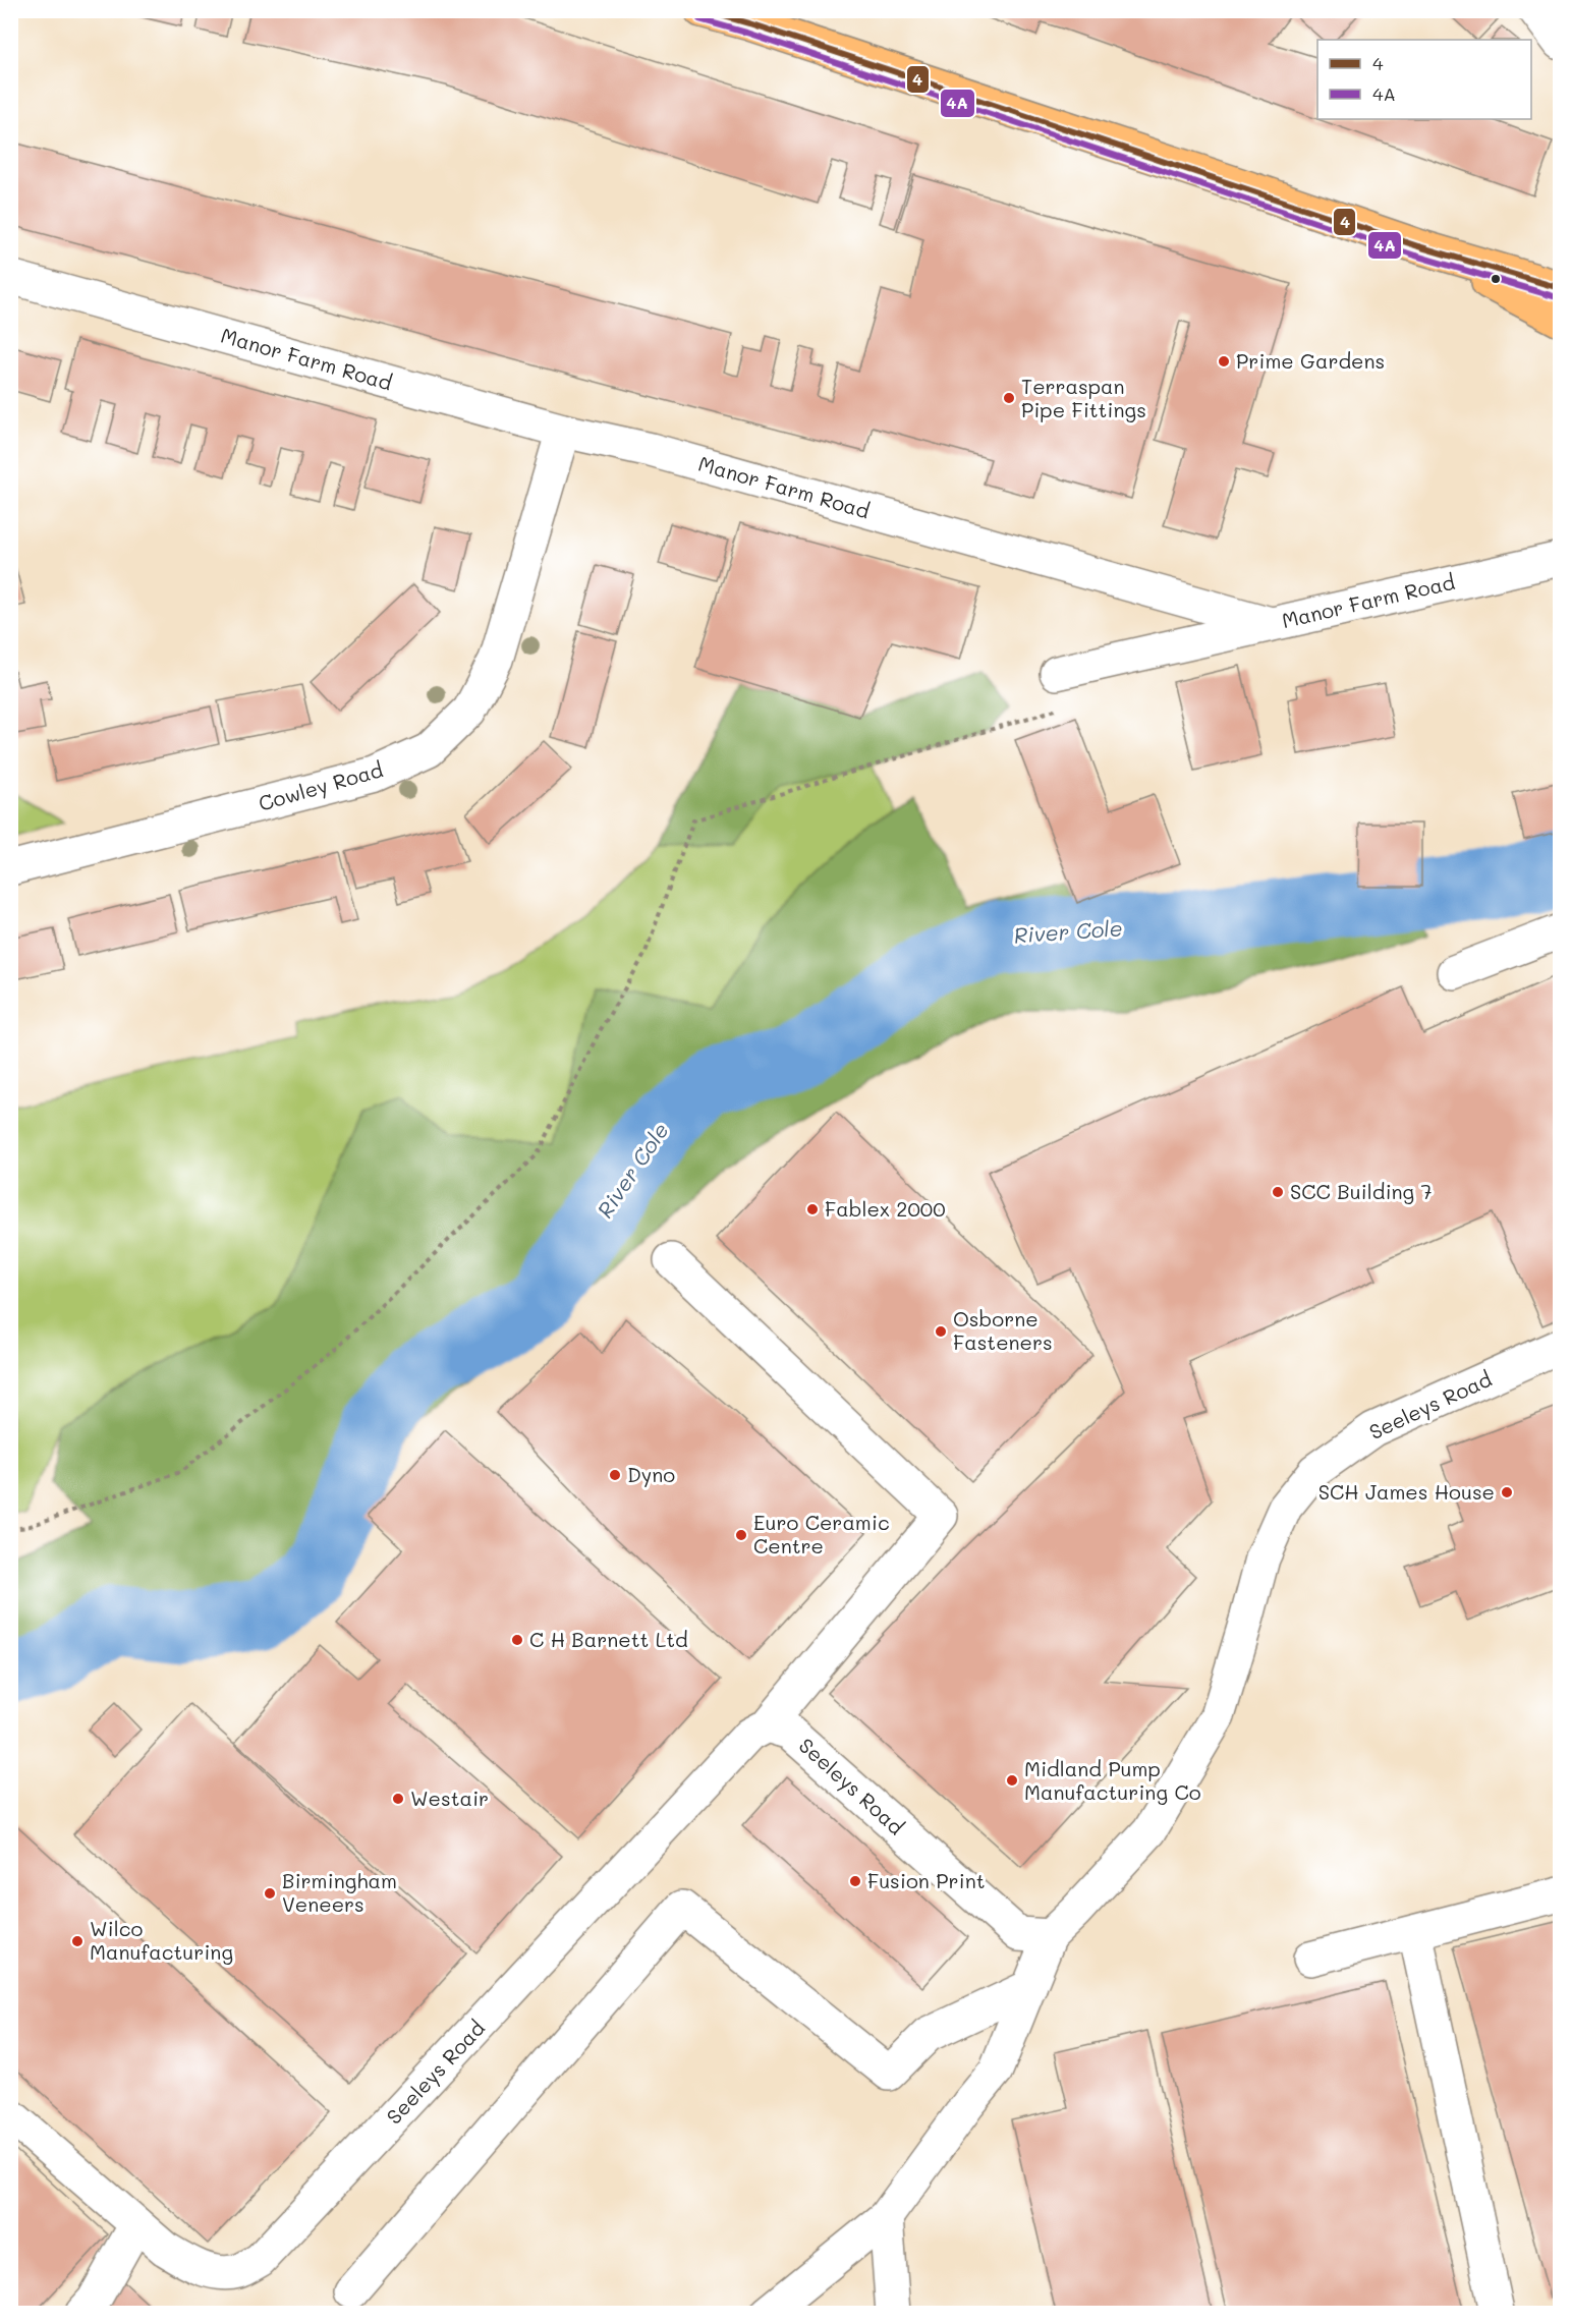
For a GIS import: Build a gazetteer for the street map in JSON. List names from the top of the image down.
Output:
{
  "streets": {
    "street": ["Manor Farm Road", "Cowley Road", "Seeleys Road"]
  },
  "crossings": [
    ["Manor Farm Road", "Cowley Road"]
  ],
  "water": ["River Cole"],
  "places": [
    "Prime Gardens",
    "Terraspan Pipe Fittings",
    "SCC Building 7",
    "Fablex 2000",
    "Osborne Fasteners",
    "Dyno",
    "SCH James House",
    "Euro Ceramic Centre",
    "C H Barnett Ltd",
    "Midland Pump Manufacturing Co",
    "Westair",
    "Fusion Print",
    "Birmingham Veneers",
    "Wilco Manufacturing"
  ],
  "lines": ["transit line 4", "transit line 4A"],
  "legend": ["4", "4A"]
}
